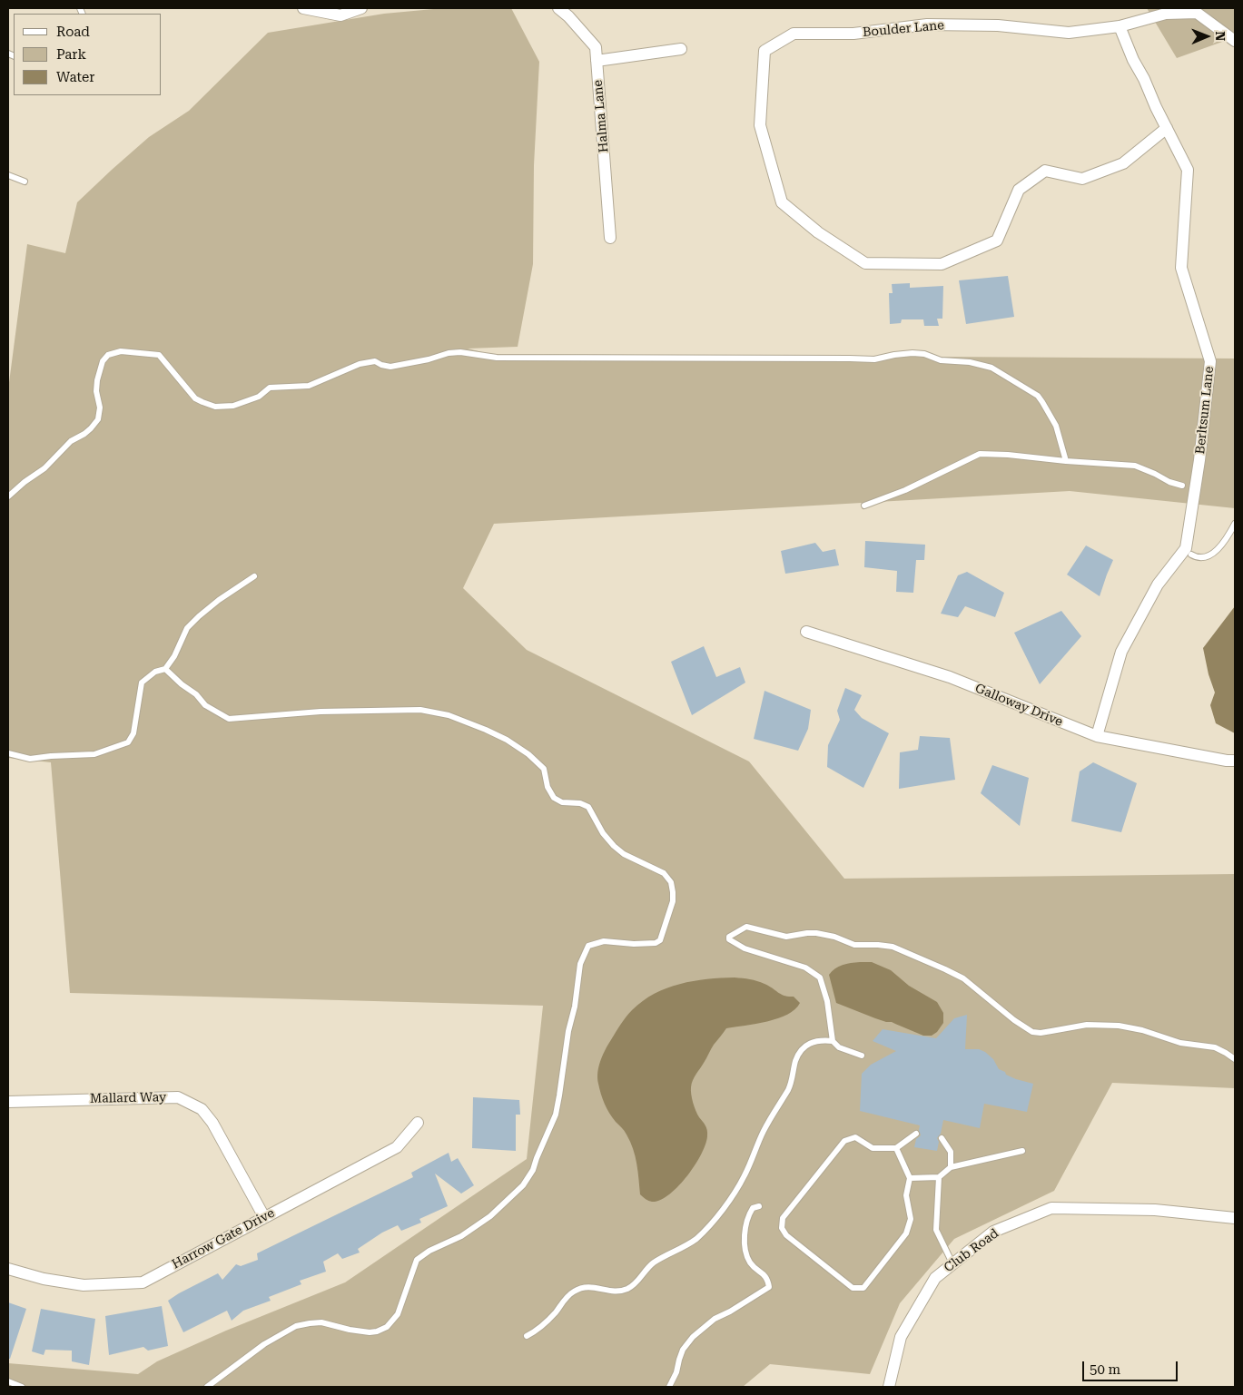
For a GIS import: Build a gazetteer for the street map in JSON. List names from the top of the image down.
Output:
{
  "streets": {
    "street": [
      "Boulder Lane",
      "Halma Lane",
      "Berltsum Lane",
      "Galloway Drive",
      "Mallard Way",
      "Harrow Gate Drive",
      "Club Road"
    ]
  },
  "crossings": [
    ["Boulder Lane", "Berltsum Lane"],
    ["Berltsum Lane", "Galloway Drive"],
    ["Mallard Way", "Harrow Gate Drive"]
  ],
  "legend": ["Road", "Park", "Water"],
  "scale_bar": "50 m",
  "north": "right"
}
